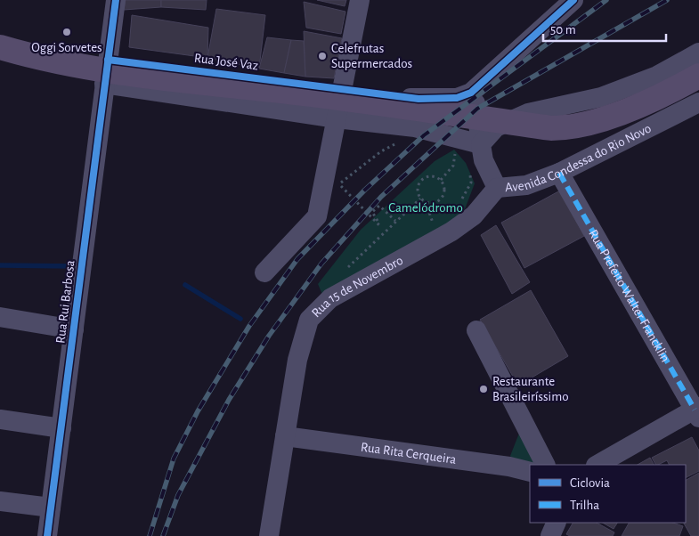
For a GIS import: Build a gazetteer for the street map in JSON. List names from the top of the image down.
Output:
{
  "streets": {
    "street": [
      "Rua José Vaz",
      "Avenida Condessa do Rio Novo",
      "Rua 15 de Novembro",
      "Rua Prefeito Walter Francklin",
      "Rua Rui Barbosa",
      "Rua Rita Cerqueira"
    ]
  },
  "crossings": [
    ["Rua José Vaz", "Avenida Condessa do Rio Novo"],
    ["Rua José Vaz", "Rua Rui Barbosa"],
    ["Avenida Condessa do Rio Novo", "Rua 15 de Novembro"],
    ["Avenida Condessa do Rio Novo", "Rua Prefeito Walter Francklin"],
    ["Rua 15 de Novembro", "Rua Rita Cerqueira"]
  ],
  "parks": ["Camelódromo"],
  "places": ["Oggi Sorvetes", "Celefrutas Supermercados", "Restaurante Brasileiríssimo"],
  "legend": ["Ciclovia", "Trilha"],
  "scale_bar": "50 m"
}
